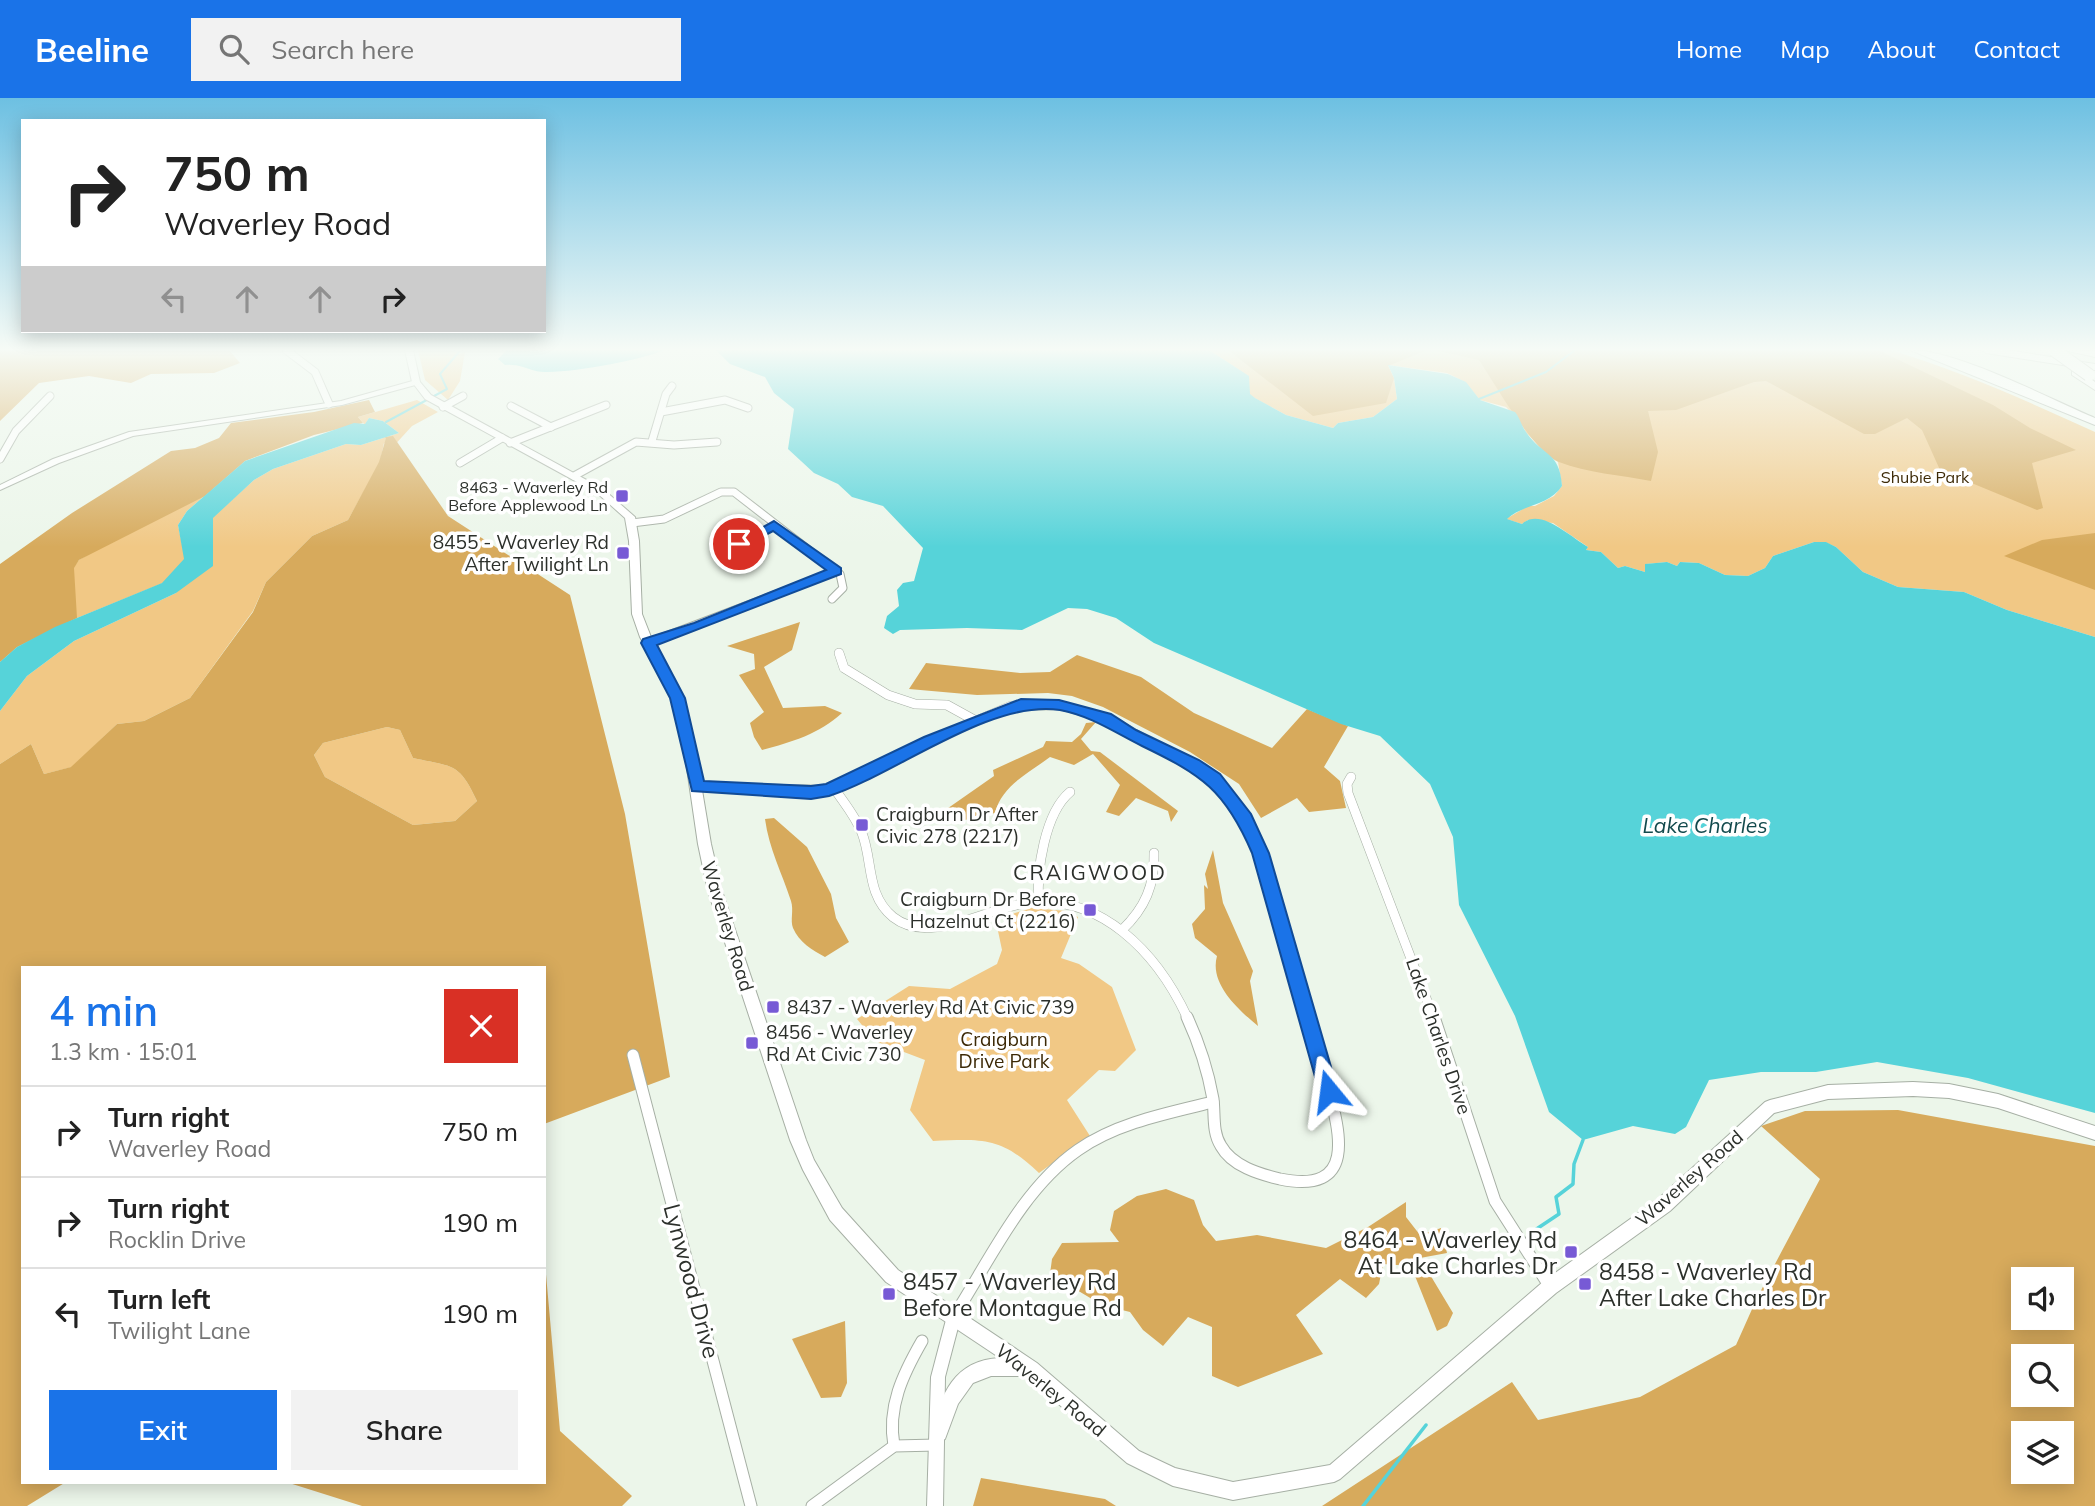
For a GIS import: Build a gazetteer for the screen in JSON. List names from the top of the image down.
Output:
{
  "streets": {
    "main road": ["Waverley Road"],
    "street": ["Lake Charles Drive", "Lynwood Drive"]
  },
  "crossings": [
    ["Waverley Road", "Lake Charles Drive"]
  ],
  "districts": ["CRAIGWOOD"],
  "water": ["Lake Charles"],
  "parks": ["Shubie Park", "Craigburn Drive Park"],
  "places": {
    "transit": [
      "8463 - Waverley Rd Before Applewood Ln",
      "8455 - Waverley Rd After Twilight Ln",
      "Craigburn Dr After Civic 278 (2217)",
      "Craigburn Dr Before Hazelnut Ct (2216)",
      "8437 - Waverley Rd At Civic 739",
      "8456 - Waverley Rd At Civic 730",
      "8464 - Waverley Rd At Lake Charles Dr",
      "8458 - Waverley Rd After Lake Charles Dr",
      "8457 - Waverley Rd Before Montague Rd"
    ]
  },
  "page": {
    "header": "Beeline",
    "search": "Search here",
    "nav": [
      "Home",
      "Map",
      "About",
      "Contact"
    ],
    "turn": ["750 m", "Waverley Road"],
    "heading": ["4 min", "1.3 km · 15:01"],
    "list": [
      {
        "name": "Turn right",
        "note": "Waverley Road",
        "value": "750 m"
      },
      {
        "name": "Turn right",
        "note": "Rocklin Drive",
        "value": "190 m"
      },
      {
        "name": "Turn left",
        "note": "Twilight Lane",
        "value": "190 m"
      }
    ],
    "buttons": ["Exit", "Share"]
  }
}
